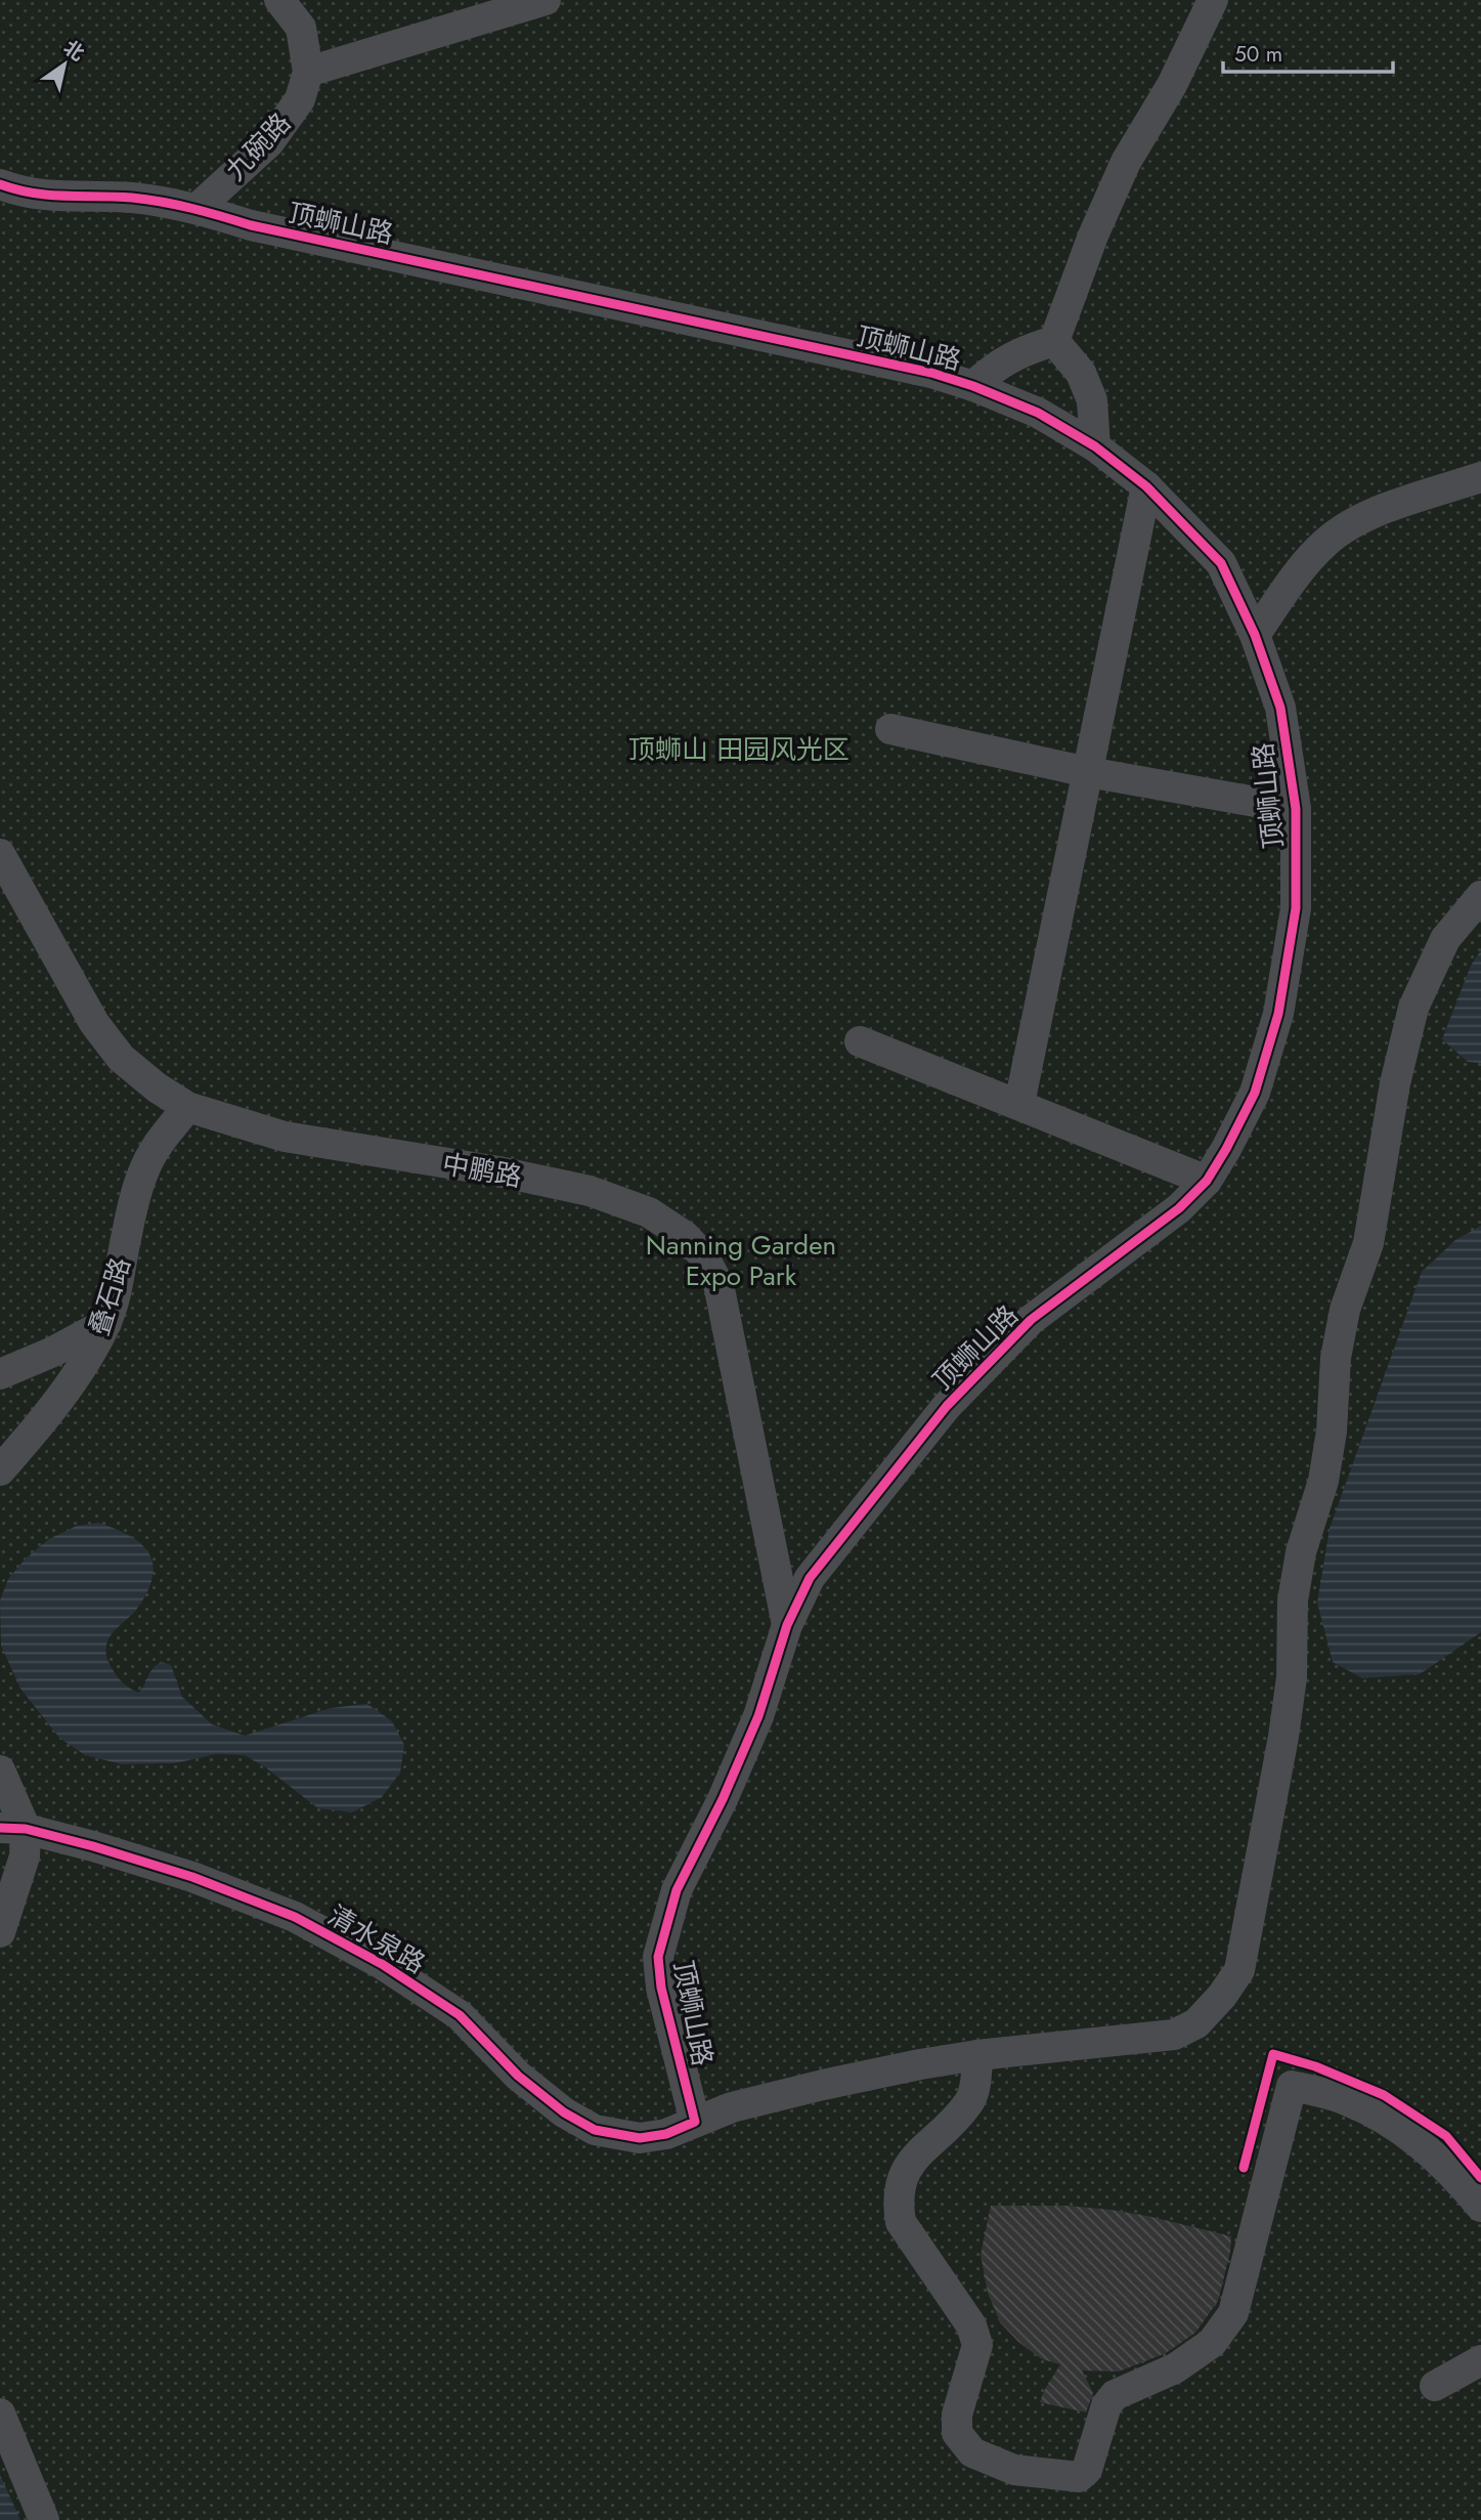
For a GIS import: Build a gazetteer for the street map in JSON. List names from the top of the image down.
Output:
{
  "streets": {
    "street": [
      "九碗路",
      "顶蛳山路",
      "中鹏路",
      "叠石路",
      "清水泉路"
    ]
  },
  "crossings": [
    ["九碗路", "顶蛳山路"],
    ["顶蛳山路", "中鹏路"],
    ["顶蛳山路", "清水泉路"],
    ["中鹏路", "叠石路"]
  ],
  "parks": ["顶蛳山 田园风光区", "Nanning Garden Expo Park"],
  "scale_bar": "50 m",
  "north": "top right"
}
